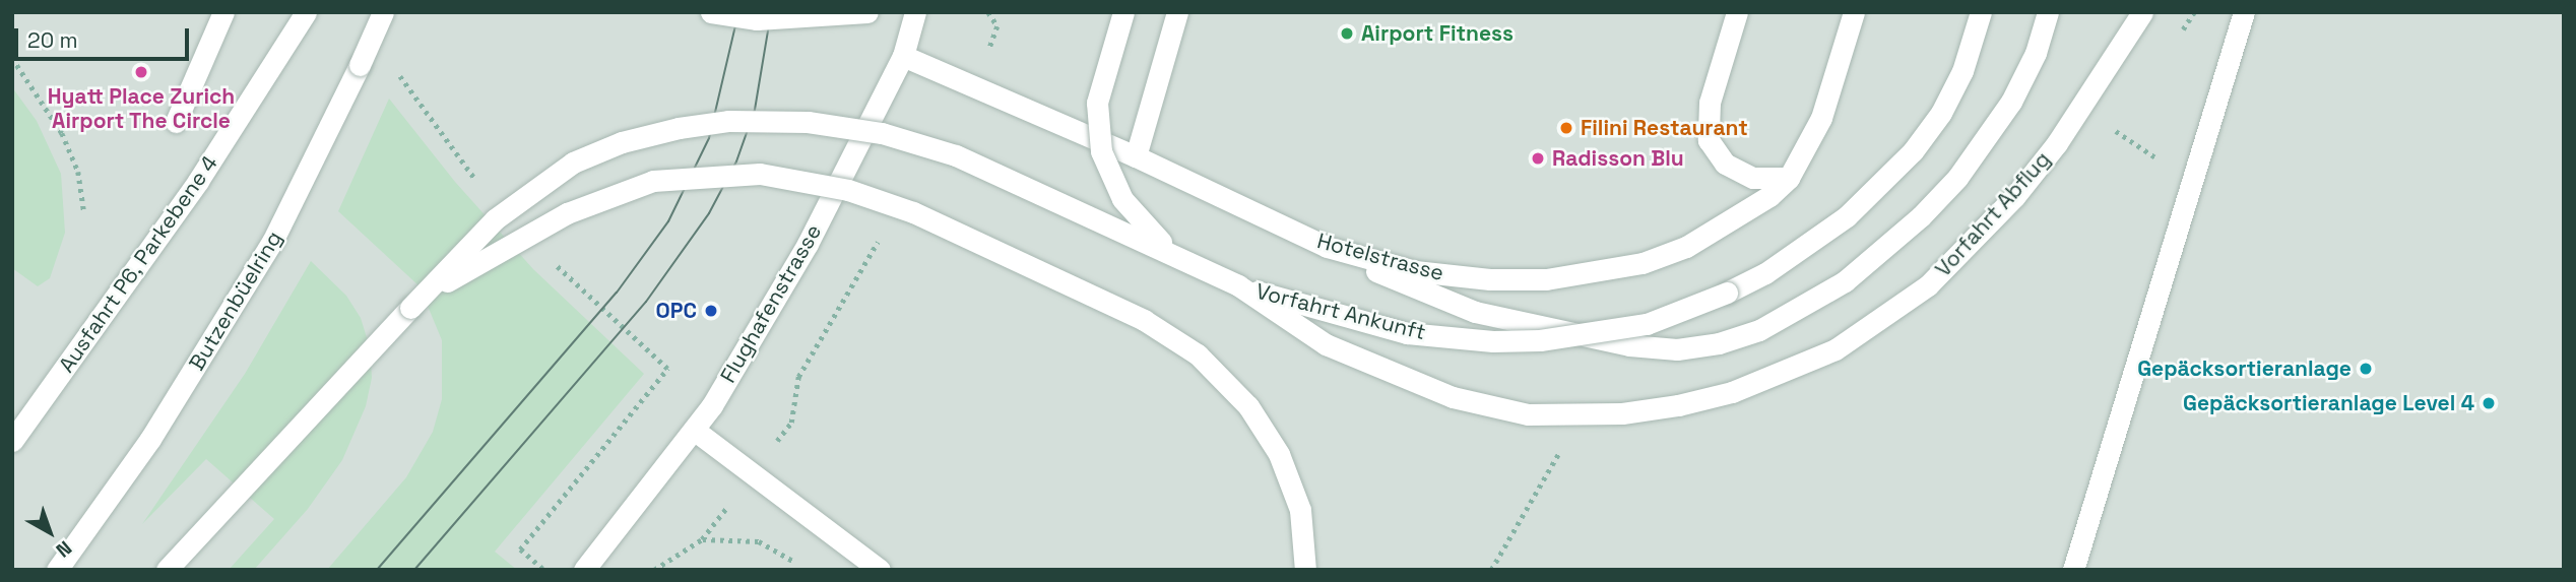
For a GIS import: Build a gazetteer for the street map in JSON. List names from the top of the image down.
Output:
{
  "streets": {
    "street": [
      "Vorfahrt Abflug",
      "Hotelstrasse",
      "Ausfahrt P6, Parkebene 4",
      "Butzenbüelring",
      "Flughafenstrasse",
      "Vorfahrt Ankunft"
    ]
  },
  "crossings": [
    ["Vorfahrt Abflug", "Vorfahrt Ankunft"],
    ["Hotelstrasse", "Flughafenstrasse"]
  ],
  "places": [
    "Airport Fitness",
    "Hyatt Place Zurich Airport The Circle",
    "Filini Restaurant",
    "Radisson Blu",
    "OPC",
    "Gepäcksortieranlage",
    "Gepäcksortieranlage Level 4"
  ],
  "scale_bar": "20 m",
  "north": "bottom right"
}
